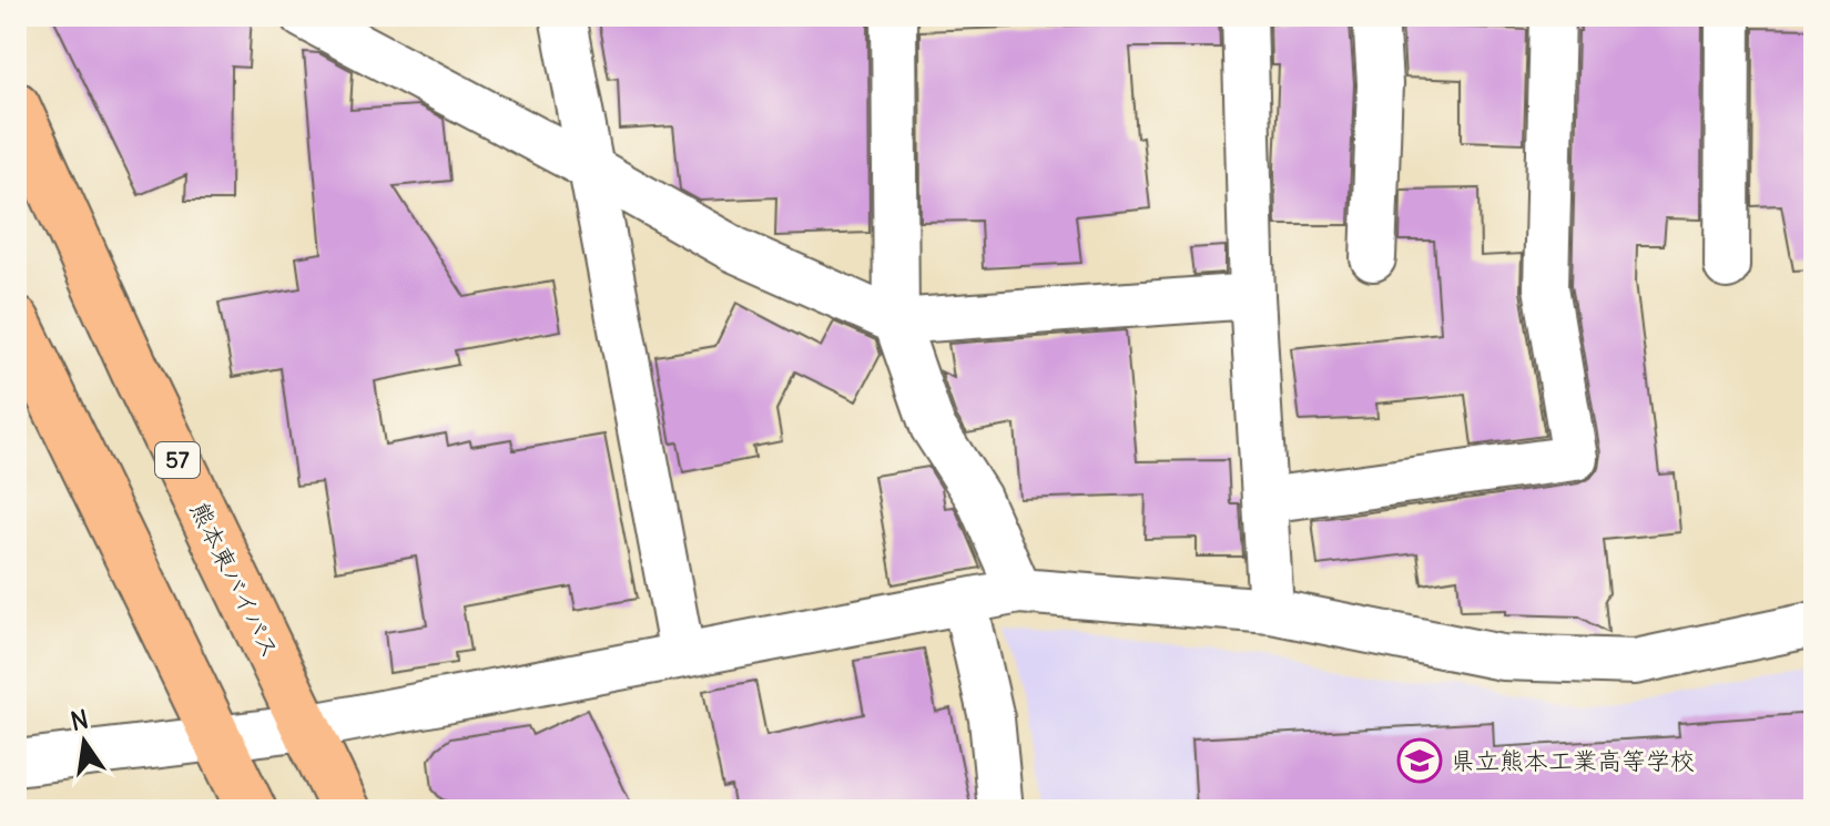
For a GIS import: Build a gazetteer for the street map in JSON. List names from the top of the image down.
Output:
{
  "streets": {
    "highway": ["57", "熊本東バイパス"]
  },
  "places": {
    "school or university": ["県立熊本工業高等学校"]
  },
  "north": "top"
}
